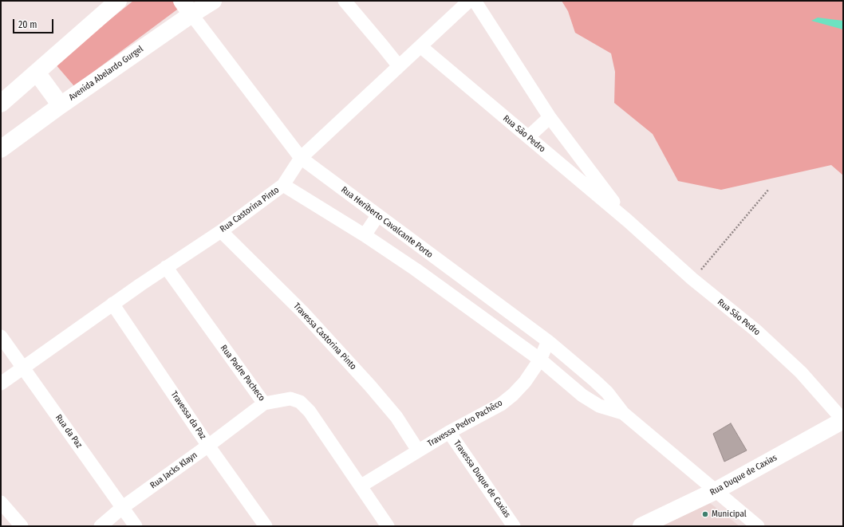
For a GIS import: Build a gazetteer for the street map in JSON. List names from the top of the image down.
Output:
{
  "streets": {
    "street": [
      "Avenida Abelardo Gurgel",
      "Rua São Pedro",
      "Rua Castorina Pinto",
      "Rua Heriberto Cavalcante Porto",
      "Travessa Castorina Pinto",
      "Rua Padre Pacheco",
      "Travessa da Paz",
      "Travessa Pedro Pachêco",
      "Rua da Paz",
      "Rua Jacks Klayn",
      "Rua Duque de Caxias",
      "Travessa Duque de Caxias"
    ]
  },
  "crossings": [
    ["Avenida Abelardo Gurgel", "Rua Heriberto Cavalcante Porto"],
    ["Rua São Pedro", "Rua Castorina Pinto"],
    ["Rua São Pedro", "Rua Duque de Caxias"],
    ["Rua Castorina Pinto", "Rua Heriberto Cavalcante Porto"],
    ["Rua Castorina Pinto", "Travessa Castorina Pinto"],
    ["Rua Castorina Pinto", "Rua Padre Pacheco"],
    ["Rua Castorina Pinto", "Travessa da Paz"],
    ["Rua Castorina Pinto", "Rua da Paz"],
    ["Rua Heriberto Cavalcante Porto", "Travessa Pedro Pachêco"],
    ["Rua Heriberto Cavalcante Porto", "Rua Duque de Caxias"],
    ["Travessa Castorina Pinto", "Travessa Pedro Pachêco"],
    ["Rua Padre Pacheco", "Travessa Pedro Pachêco"],
    ["Rua Padre Pacheco", "Rua Jacks Klayn"],
    ["Travessa da Paz", "Rua Jacks Klayn"],
    ["Travessa Pedro Pachêco", "Travessa Duque de Caxias"],
    ["Rua da Paz", "Rua Jacks Klayn"]
  ],
  "places": ["Municipal"],
  "scale_bar": "20 m"
}
